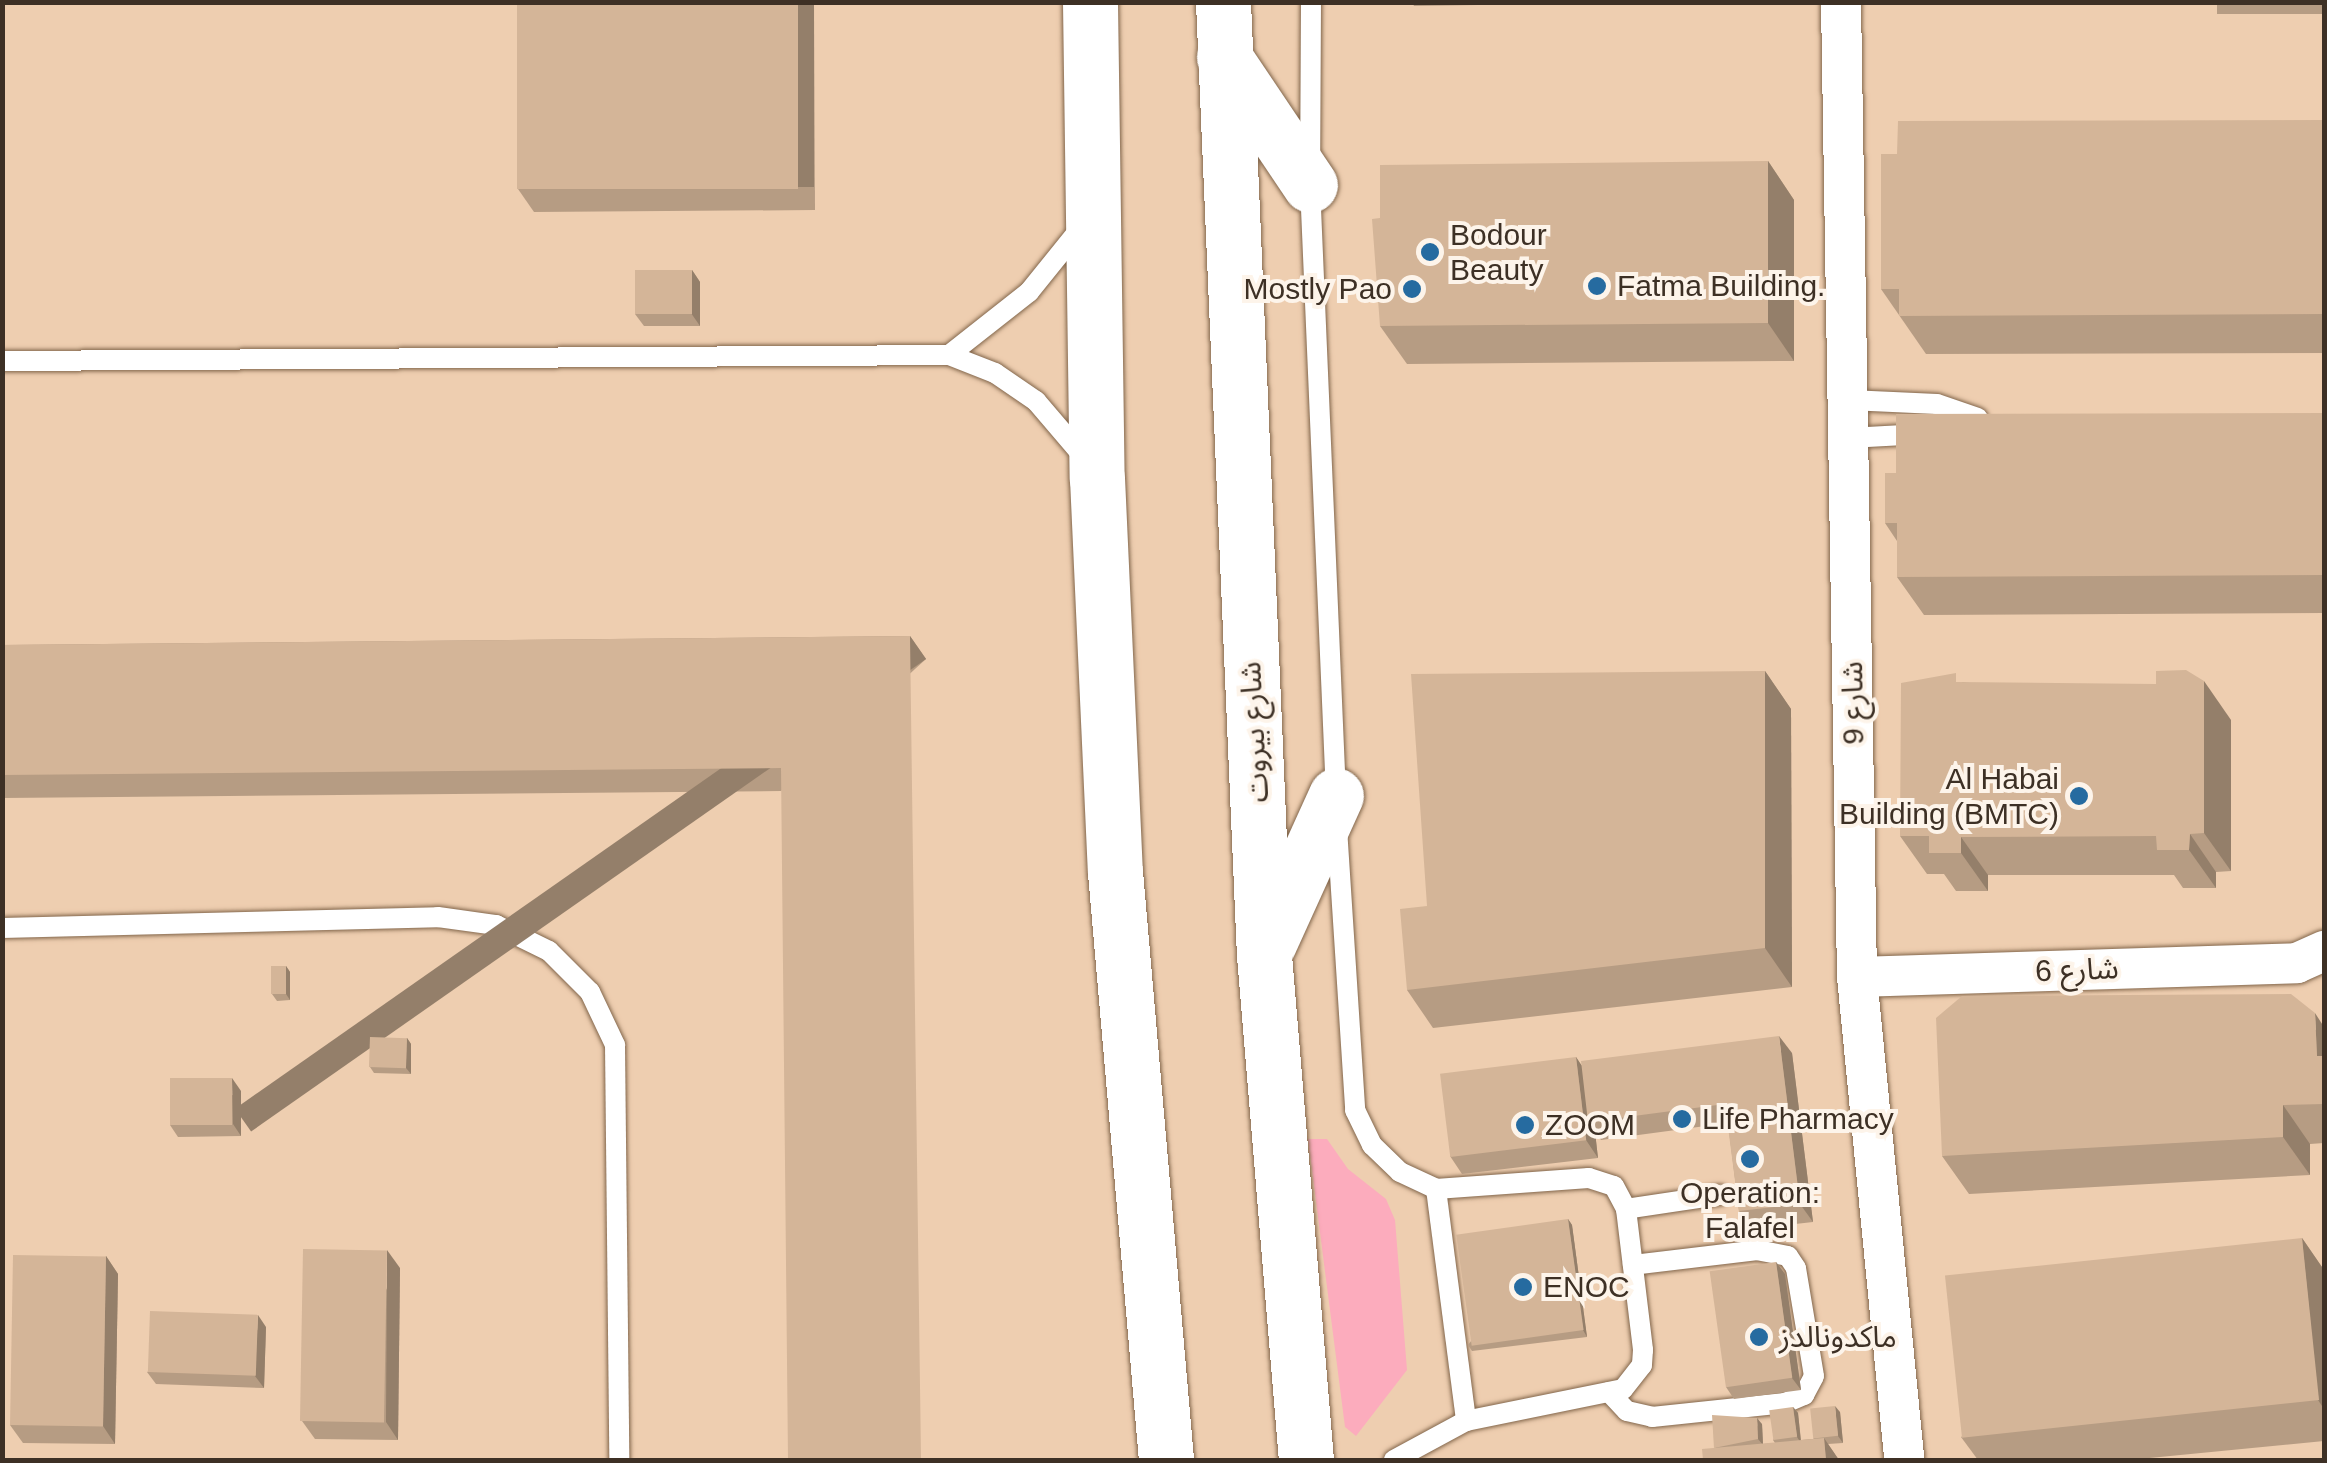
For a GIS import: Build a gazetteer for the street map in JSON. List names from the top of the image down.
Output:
{
  "streets": {
    "main road": ["شارع بيروت"],
    "street": ["شارع 9", "شارع 6"]
  },
  "crossings": [
    ["شارع 9", "شارع 6"]
  ],
  "places": [
    "Bodour Beauty",
    "Fatma Building.",
    "Mostly Pao",
    "Al Habai Building (BMTC)",
    "Life Pharmacy",
    "ZOOM",
    "Operation: Falafel",
    "ENOC",
    "ماكدونالدز"
  ]
}
